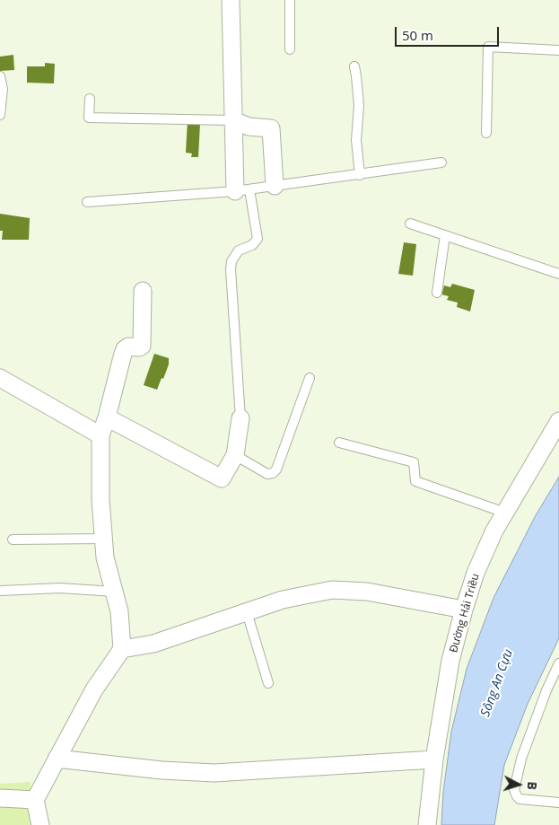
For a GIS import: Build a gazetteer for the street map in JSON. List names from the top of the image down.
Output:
{
  "streets": {
    "street": ["Đường Hải Triều"]
  },
  "water": ["Sông An Cựu"],
  "scale_bar": "50 m",
  "north": "right"
}
